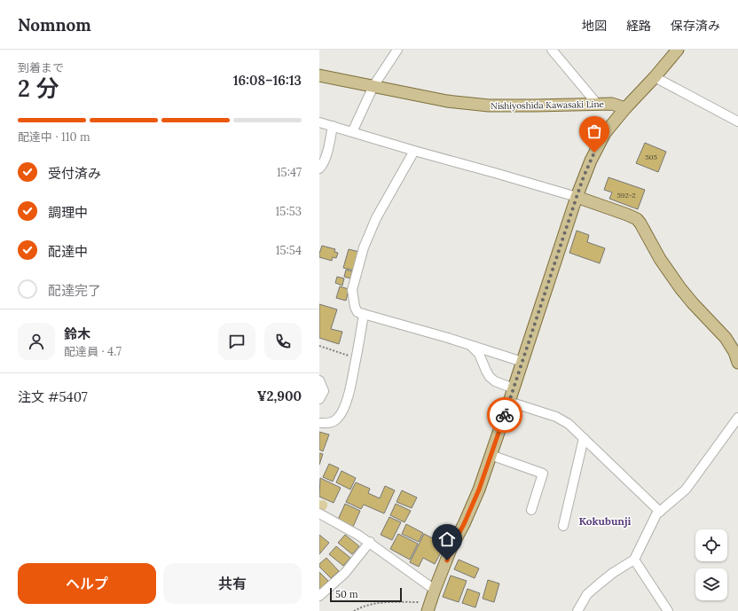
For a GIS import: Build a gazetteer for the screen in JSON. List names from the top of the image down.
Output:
{
  "streets": {
    "main road": ["Nishiyoshida Kawasaki Line"]
  },
  "districts": ["Kokubunji"],
  "house_numbers": ["505", "592-2"],
  "scale_bar": "50 m",
  "page": {
    "header": "Nomnom",
    "nav": ["地図", "経路", "保存済み"],
    "heading": ["2 分", "到着まで", "16:08–16:13"],
    "panel": [
      "鈴木",
      "配達員 · 4.7",
      "注文 #5407",
      "¥2,900"
    ],
    "bar": "配達中 · 110 m",
    "list": [
      ["受付済み", "15:47"],
      ["調理中", "15:53"],
      ["配達中", "15:54"],
      "配達完了"
    ],
    "buttons": ["ヘルプ", "共有"],
    "scale": "50 m"
  }
}
